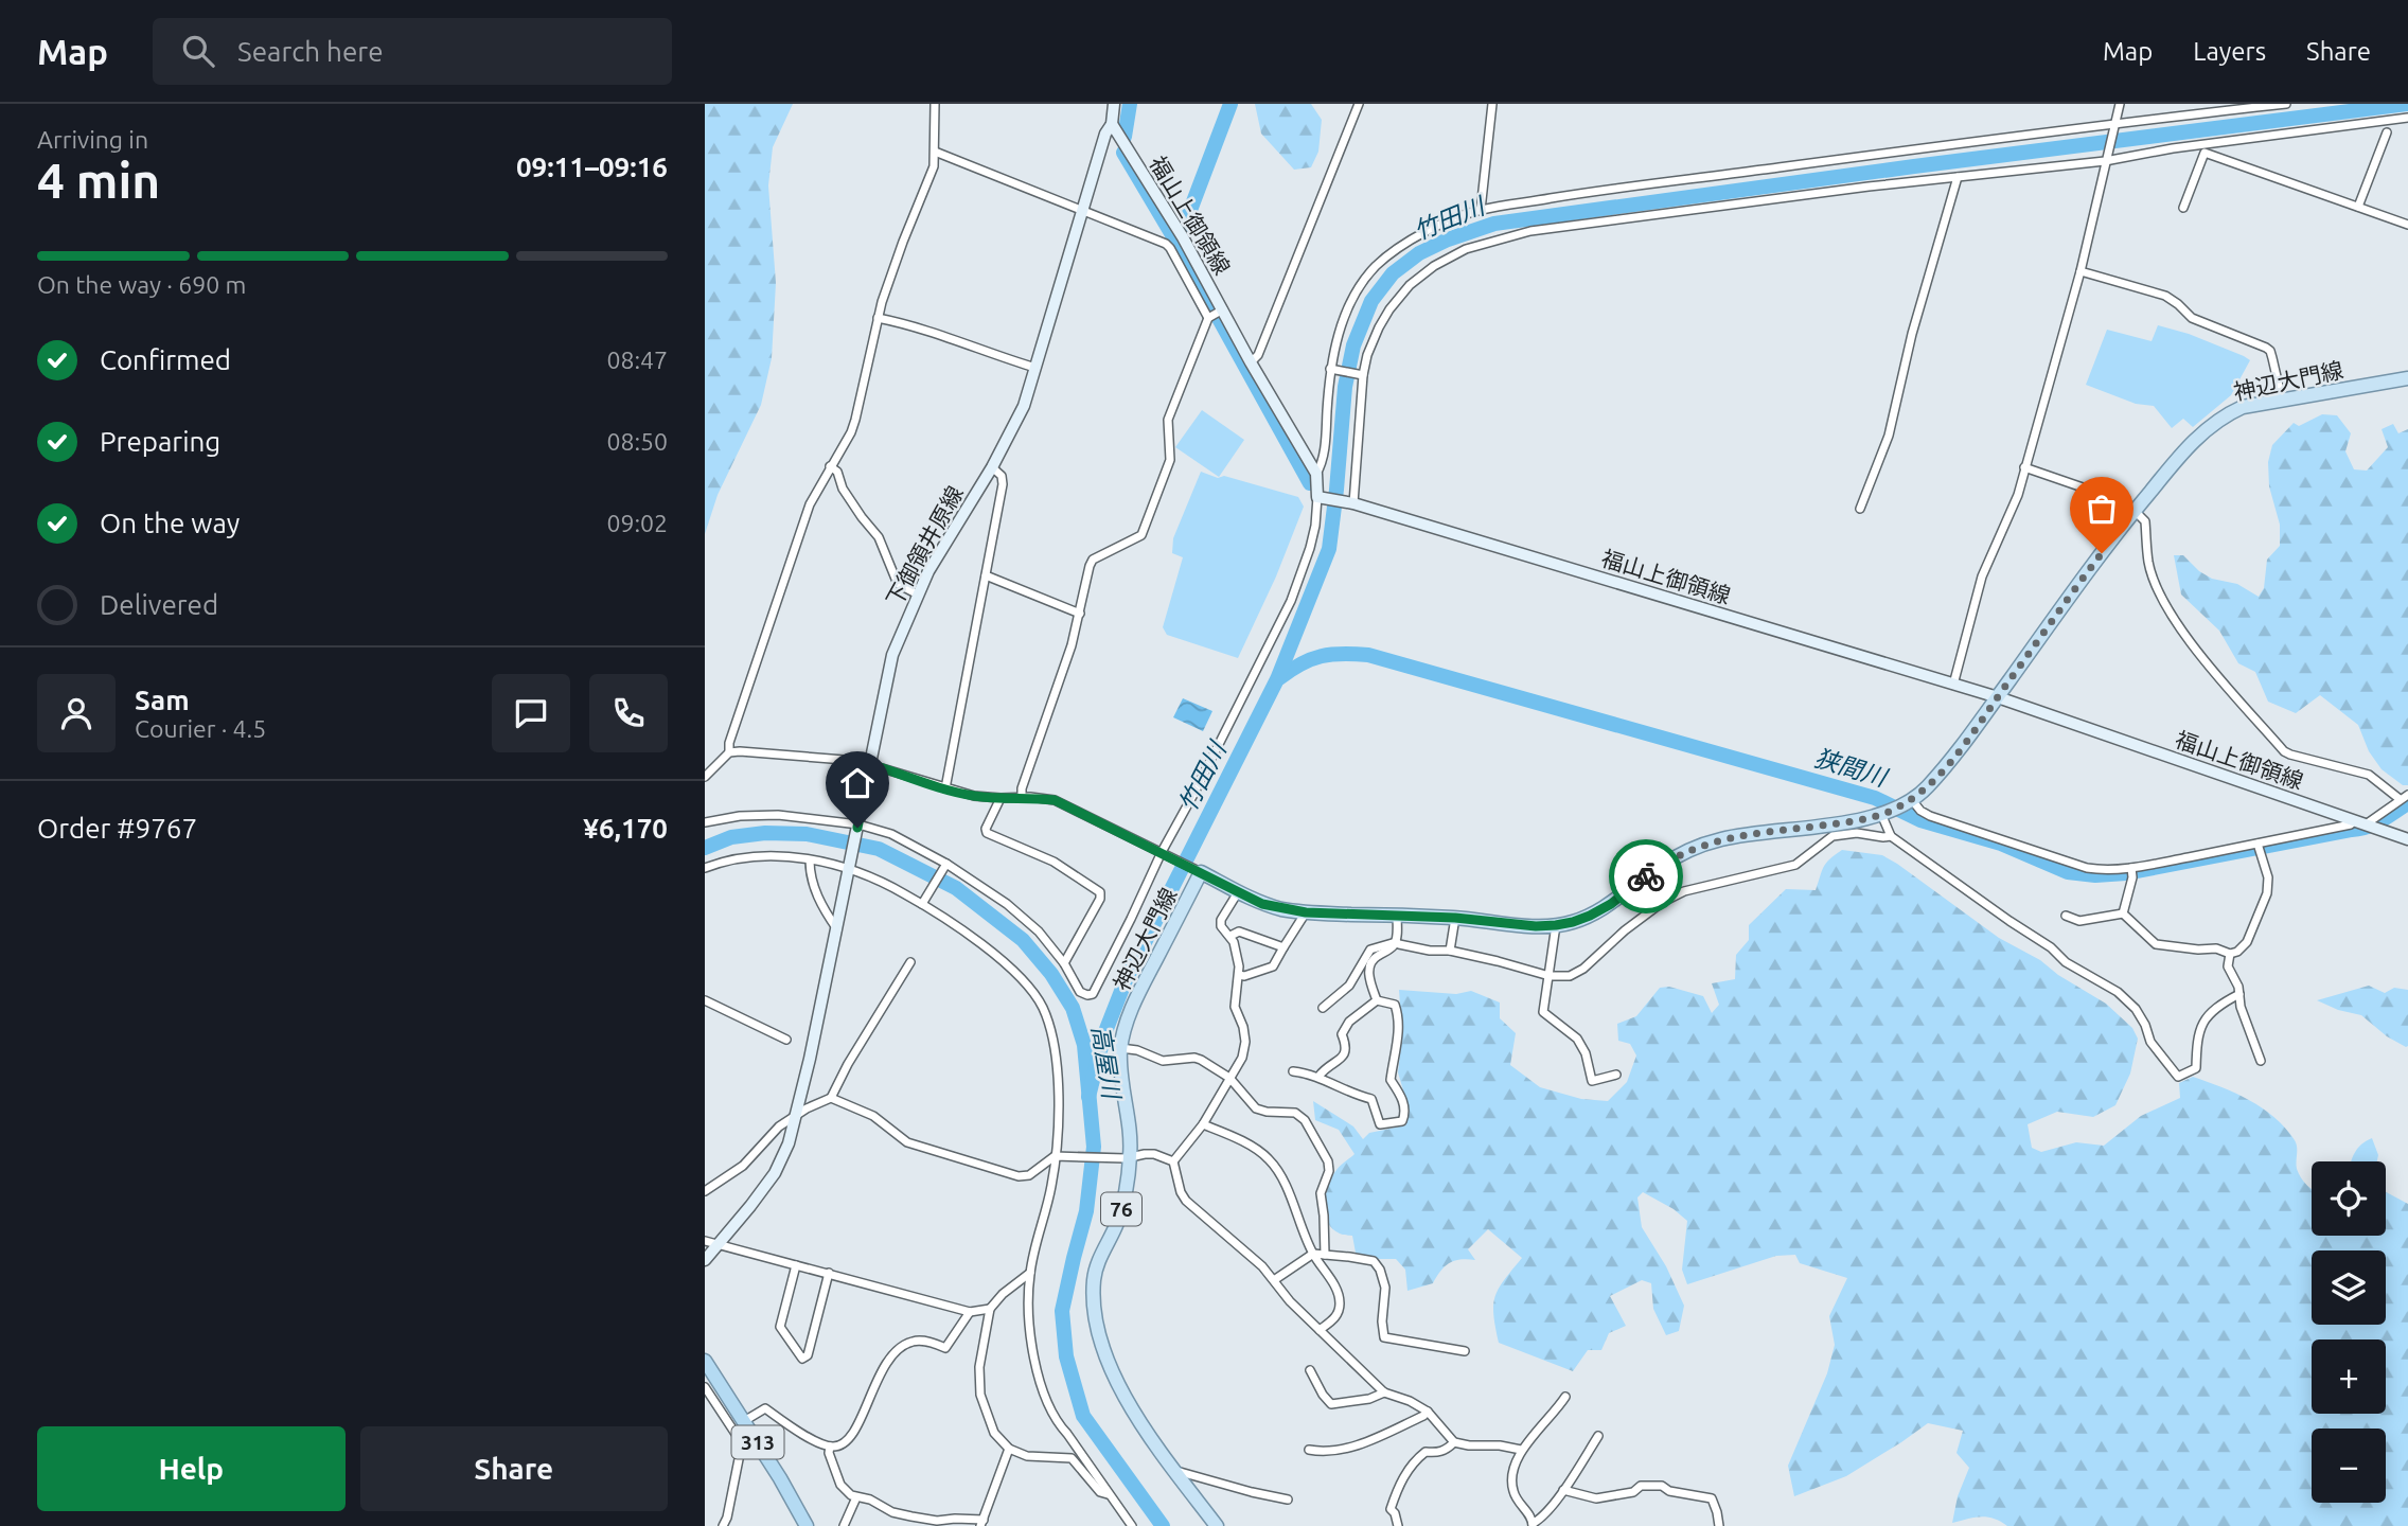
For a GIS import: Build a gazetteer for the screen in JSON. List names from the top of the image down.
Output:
{
  "streets": {
    "highway": ["313"],
    "main road": [
      "福山上御領線",
      "神辺大門線",
      "下御領井原線",
      "76"
    ]
  },
  "crossings": [
    ["福山上御領線", "神辺大門線"],
    ["福山上御領線", "下御領井原線"]
  ],
  "water": ["竹田川", "狭間川", "高屋川"],
  "page": {
    "header": "Map",
    "search": "Search here",
    "nav": ["Map", "Layers", "Share"],
    "heading": ["4 min", "Arriving in", "09:11–09:16"],
    "panel": [
      "Sam",
      "Courier · 4.5",
      "Order #9767",
      "¥6,170"
    ],
    "bar": "On the way · 690 m",
    "list": [
      ["Confirmed", "08:47"],
      ["Preparing", "08:50"],
      ["On the way", "09:02"],
      "Delivered"
    ],
    "map_buttons": ["+", "−"],
    "buttons": ["Help", "Share"]
  }
}
